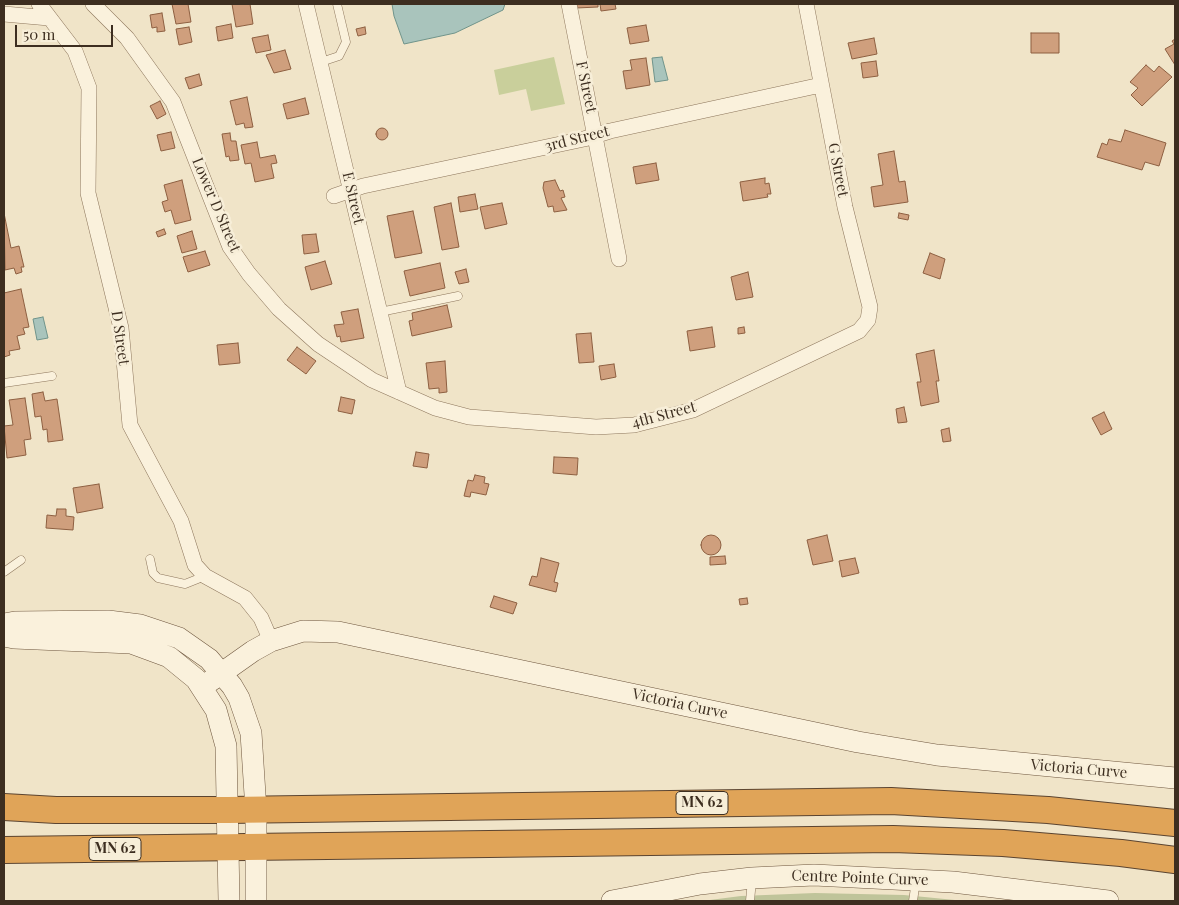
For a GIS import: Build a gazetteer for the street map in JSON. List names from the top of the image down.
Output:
{
  "streets": {
    "highway": ["MN 62"],
    "street": [
      "F Street",
      "3rd Street",
      "G Street",
      "E Street",
      "Lower D Street",
      "D Street",
      "4th Street",
      "Victoria Curve",
      "Centre Pointe Curve"
    ]
  },
  "crossings": [
    ["F Street", "3rd Street"],
    ["3rd Street", "G Street"],
    ["3rd Street", "E Street"],
    ["G Street", "4th Street"],
    ["E Street", "Lower D Street"],
    ["E Street", "4th Street"],
    ["Lower D Street", "4th Street"],
    ["D Street", "Victoria Curve"]
  ],
  "scale_bar": "50 m"
}
